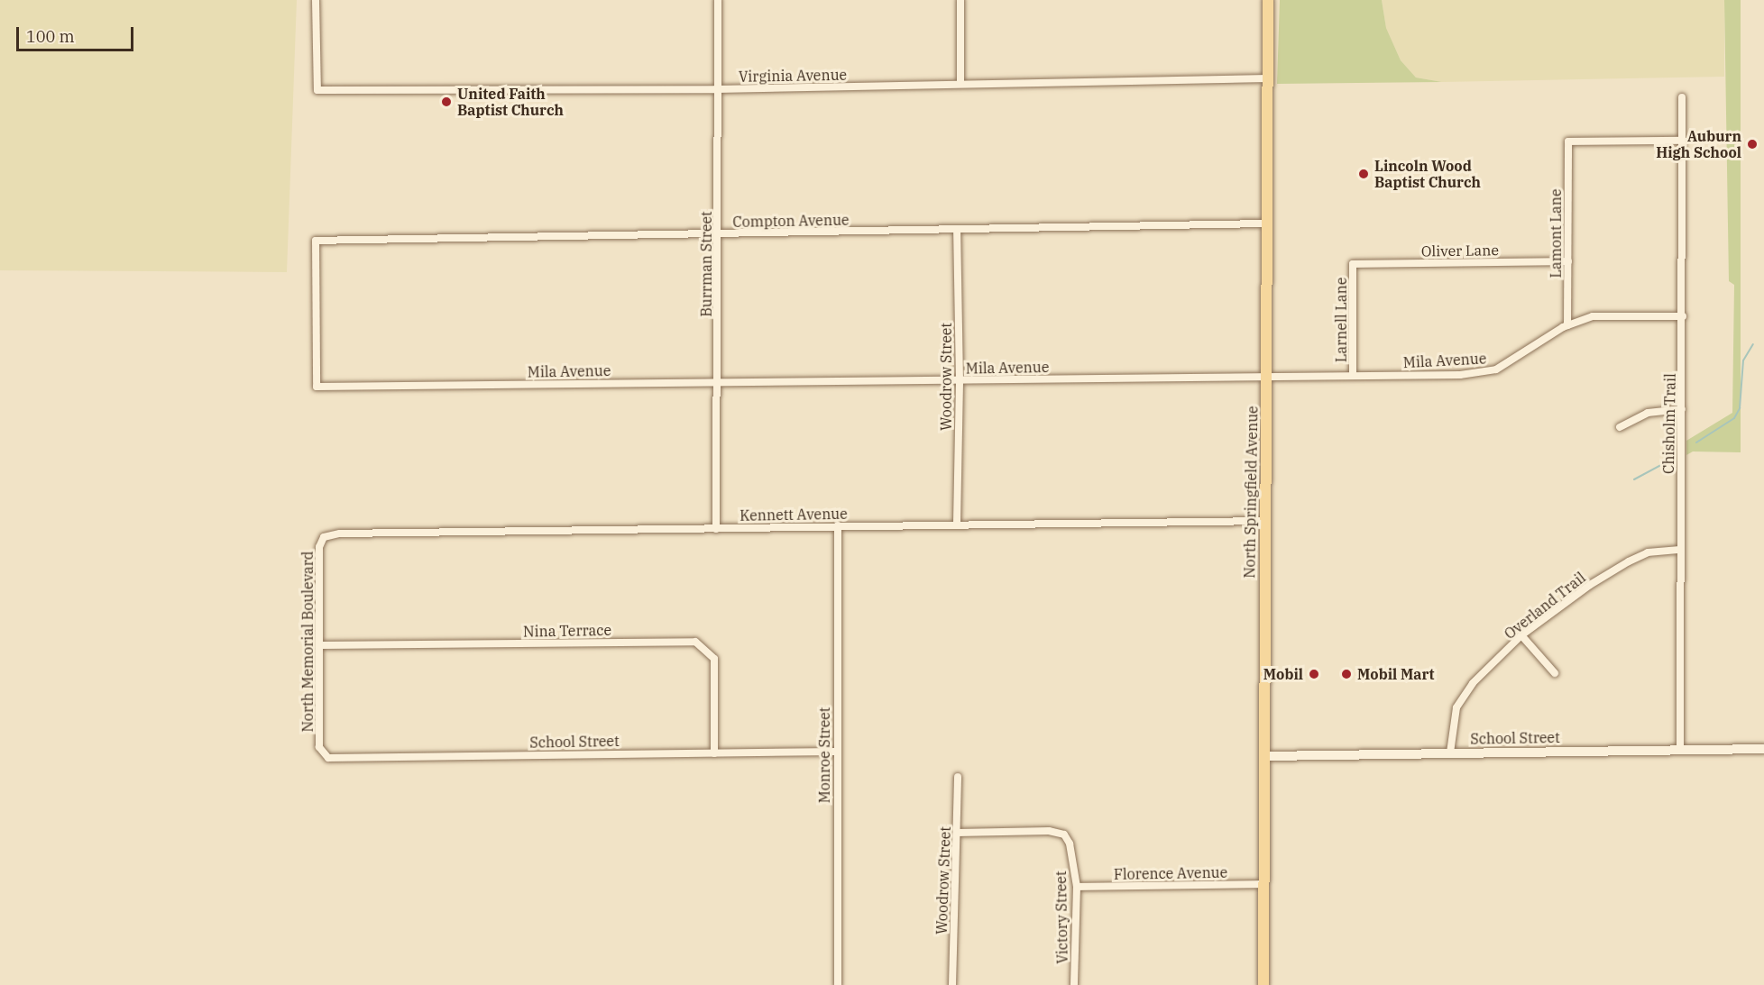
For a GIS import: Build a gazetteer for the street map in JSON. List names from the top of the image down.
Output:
{
  "streets": {
    "main road": ["North Springfield Avenue", "School Street"],
    "street": [
      "Virginia Avenue",
      "Compton Avenue",
      "Lamont Lane",
      "Oliver Lane",
      "Burrman Street",
      "Larnell Lane",
      "Mila Avenue",
      "Woodrow Street",
      "Chisholm Trail",
      "Kennett Avenue",
      "Overland Trail",
      "Nina Terrace",
      "North Memorial Boulevard",
      "Monroe Street",
      "Florence Avenue",
      "Victory Street"
    ]
  },
  "crossings": [
    ["Virginia Avenue", "Burrman Street"],
    ["Virginia Avenue", "North Springfield Avenue"],
    ["Compton Avenue", "Burrman Street"],
    ["Compton Avenue", "Mila Avenue"],
    ["Compton Avenue", "Woodrow Street"],
    ["Compton Avenue", "North Springfield Avenue"],
    ["Lamont Lane", "Oliver Lane"],
    ["Lamont Lane", "Mila Avenue"],
    ["Lamont Lane", "Chisholm Trail"],
    ["Oliver Lane", "Larnell Lane"],
    ["Burrman Street", "Mila Avenue"],
    ["Burrman Street", "Kennett Avenue"],
    ["Larnell Lane", "Mila Avenue"],
    ["Mila Avenue", "Woodrow Street"],
    ["Mila Avenue", "Chisholm Trail"],
    ["Mila Avenue", "North Springfield Avenue"],
    ["Woodrow Street", "Kennett Avenue"],
    ["Woodrow Street", "Victory Street"],
    ["Chisholm Trail", "Overland Trail"],
    ["Chisholm Trail", "School Street"],
    ["North Springfield Avenue", "Kennett Avenue"],
    ["North Springfield Avenue", "School Street"],
    ["North Springfield Avenue", "Florence Avenue"],
    ["Kennett Avenue", "North Memorial Boulevard"],
    ["Kennett Avenue", "Monroe Street"],
    ["Overland Trail", "School Street"],
    ["Nina Terrace", "North Memorial Boulevard"],
    ["Nina Terrace", "School Street"],
    ["North Memorial Boulevard", "School Street"],
    ["School Street", "Monroe Street"],
    ["Florence Avenue", "Victory Street"]
  ],
  "places": [
    "United Faith Baptist Church",
    "Auburn High School",
    "Lincoln Wood Baptist Church",
    "Mobil",
    "Mobil Mart"
  ],
  "scale_bar": "100 m"
}
